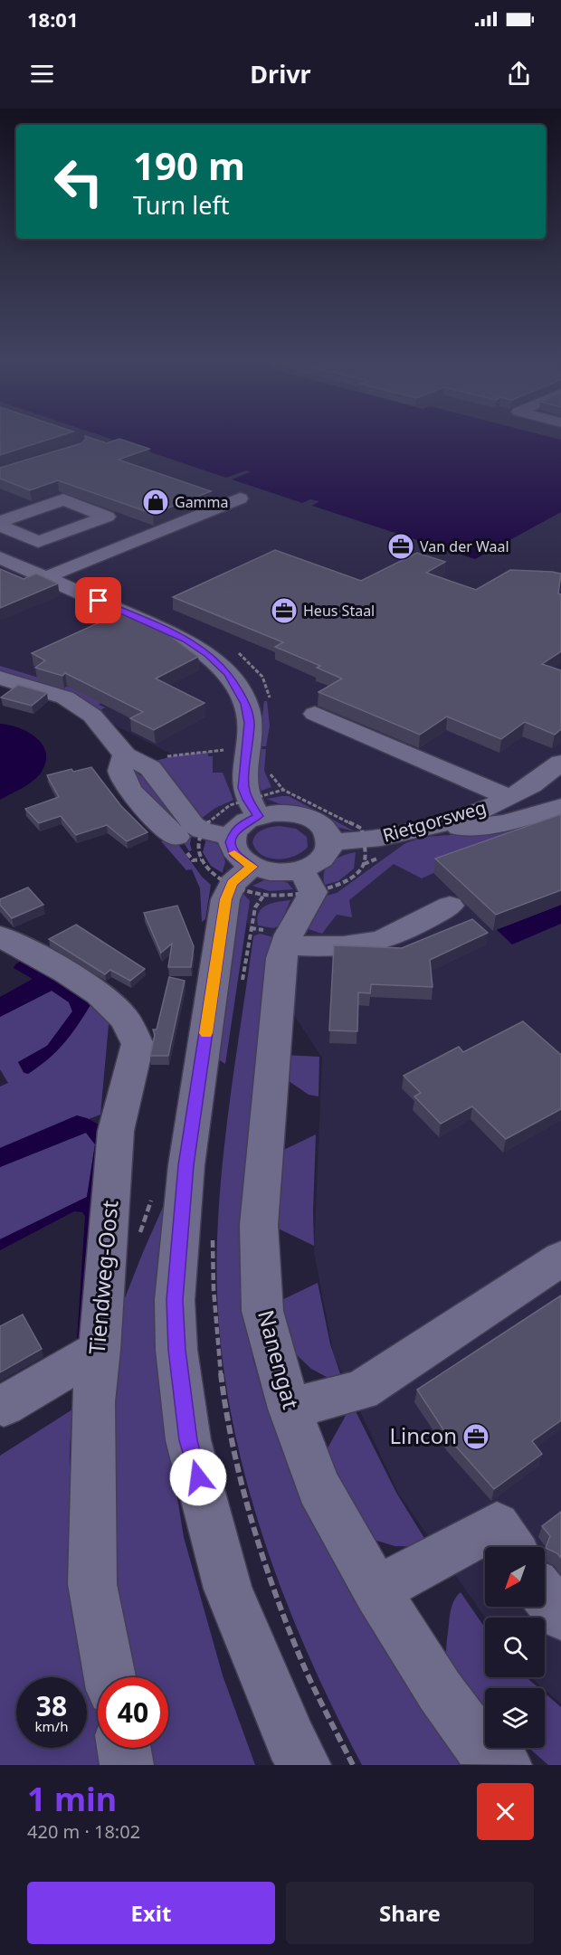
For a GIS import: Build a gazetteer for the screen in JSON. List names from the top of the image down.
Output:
{
  "streets": {
    "street": ["Rietgorsweg", "Tiendweg-Oost", "Nanengat"]
  },
  "crossings": [
    ["Rietgorsweg", "Nanengat"]
  ],
  "places": {
    "shop": ["Gamma"],
    "office": ["Van der Waal", "Heus Staal", "Lincon"]
  },
  "north": "bottom left",
  "page": {
    "status": "18:01",
    "header": "Drivr",
    "turn": ["190 m", "Turn left"],
    "speed": "38 km/h",
    "limit": "40",
    "heading": ["1 min", "420 m · 18:02"],
    "buttons": ["Exit", "Share"]
  }
}
